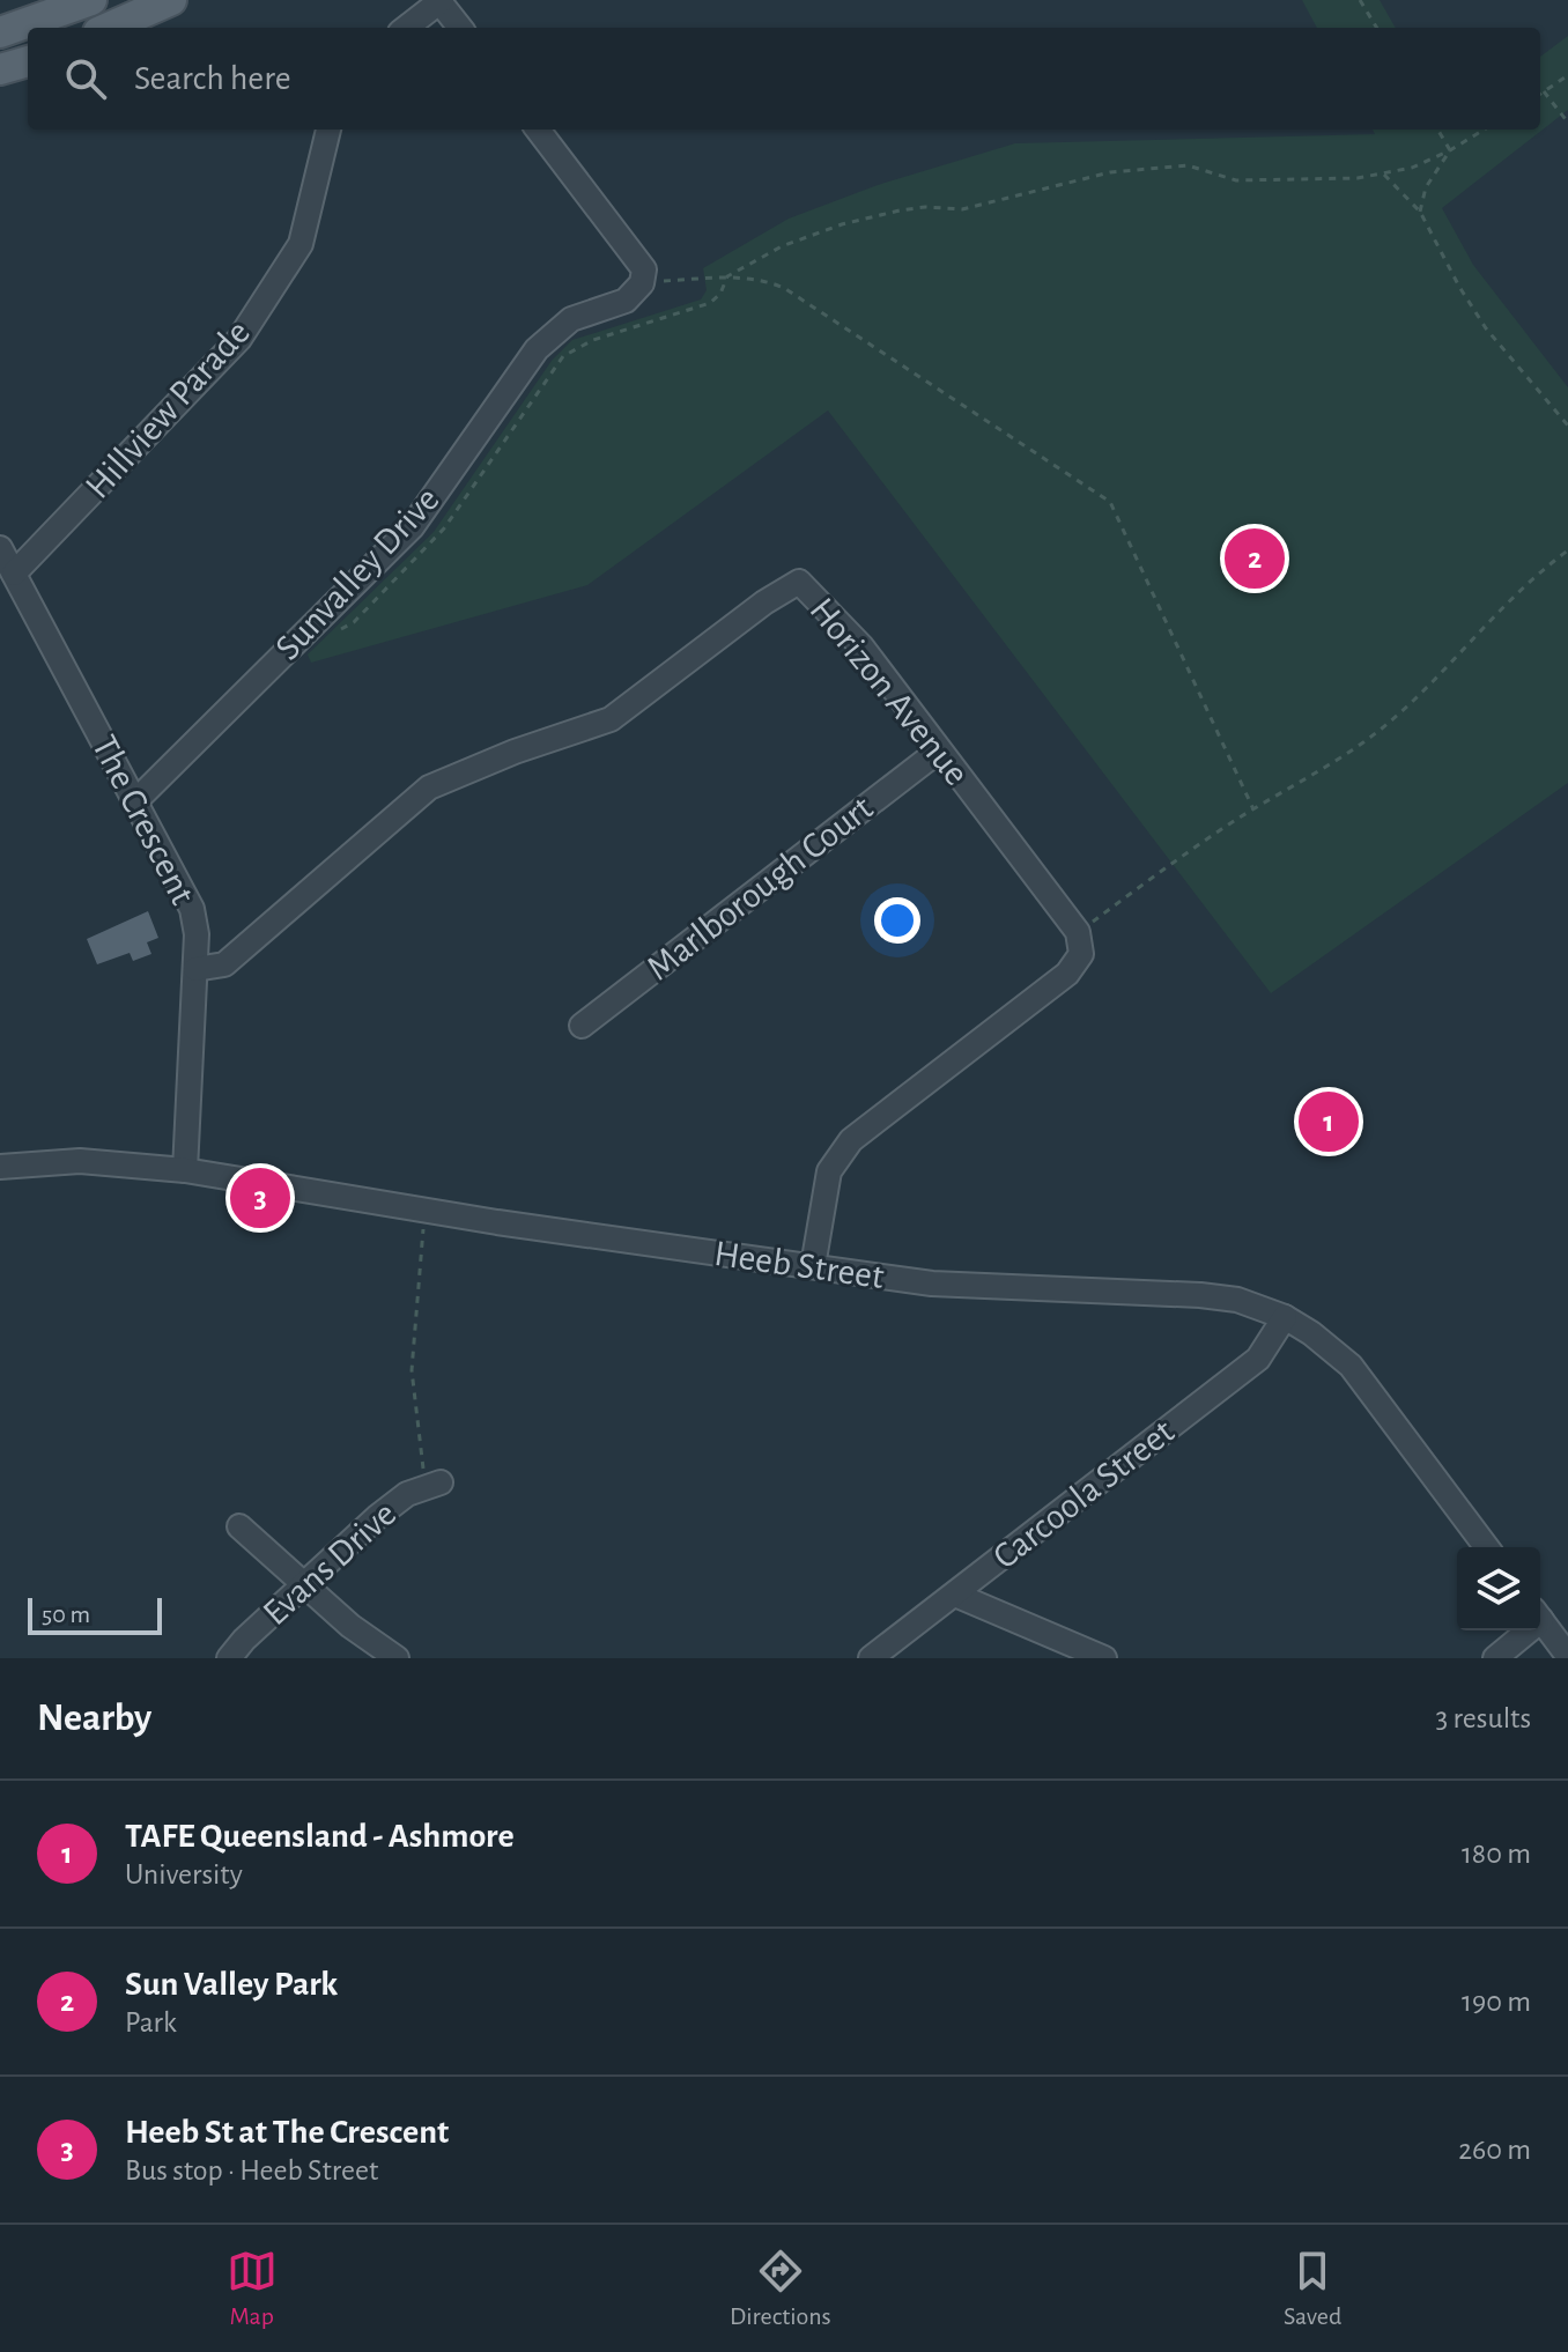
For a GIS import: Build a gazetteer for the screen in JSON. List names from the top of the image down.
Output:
{
  "streets": {
    "street": [
      "Hillview Parade",
      "Sunvalley Drive",
      "Horizon Avenue",
      "The Crescent",
      "Marlborough Court",
      "Heeb Street",
      "Carcoola Street",
      "Evans Drive"
    ]
  },
  "crossings": [
    ["Hillview Parade", "The Crescent"],
    ["Sunvalley Drive", "The Crescent"],
    ["Horizon Avenue", "The Crescent"],
    ["Horizon Avenue", "Marlborough Court"],
    ["The Crescent", "Heeb Street"],
    ["Heeb Street", "Carcoola Street"]
  ],
  "scale_bar": "50 m",
  "page": {
    "search": "Search here",
    "pins": ["2", "1", "3"],
    "scale": "50 m",
    "heading": ["Nearby", "3 results"],
    "list": [
      {
        "mark": "1",
        "name": "TAFE Queensland - Ashmore",
        "note": "University",
        "value": "180 m"
      },
      {
        "mark": "2",
        "name": "Sun Valley Park",
        "note": "Park",
        "value": "190 m"
      },
      {
        "mark": "3",
        "name": "Heeb St at The Crescent",
        "note": "Bus stop · Heeb Street",
        "value": "260 m"
      }
    ],
    "nav": ["Map", "Directions", "Saved"]
  }
}
